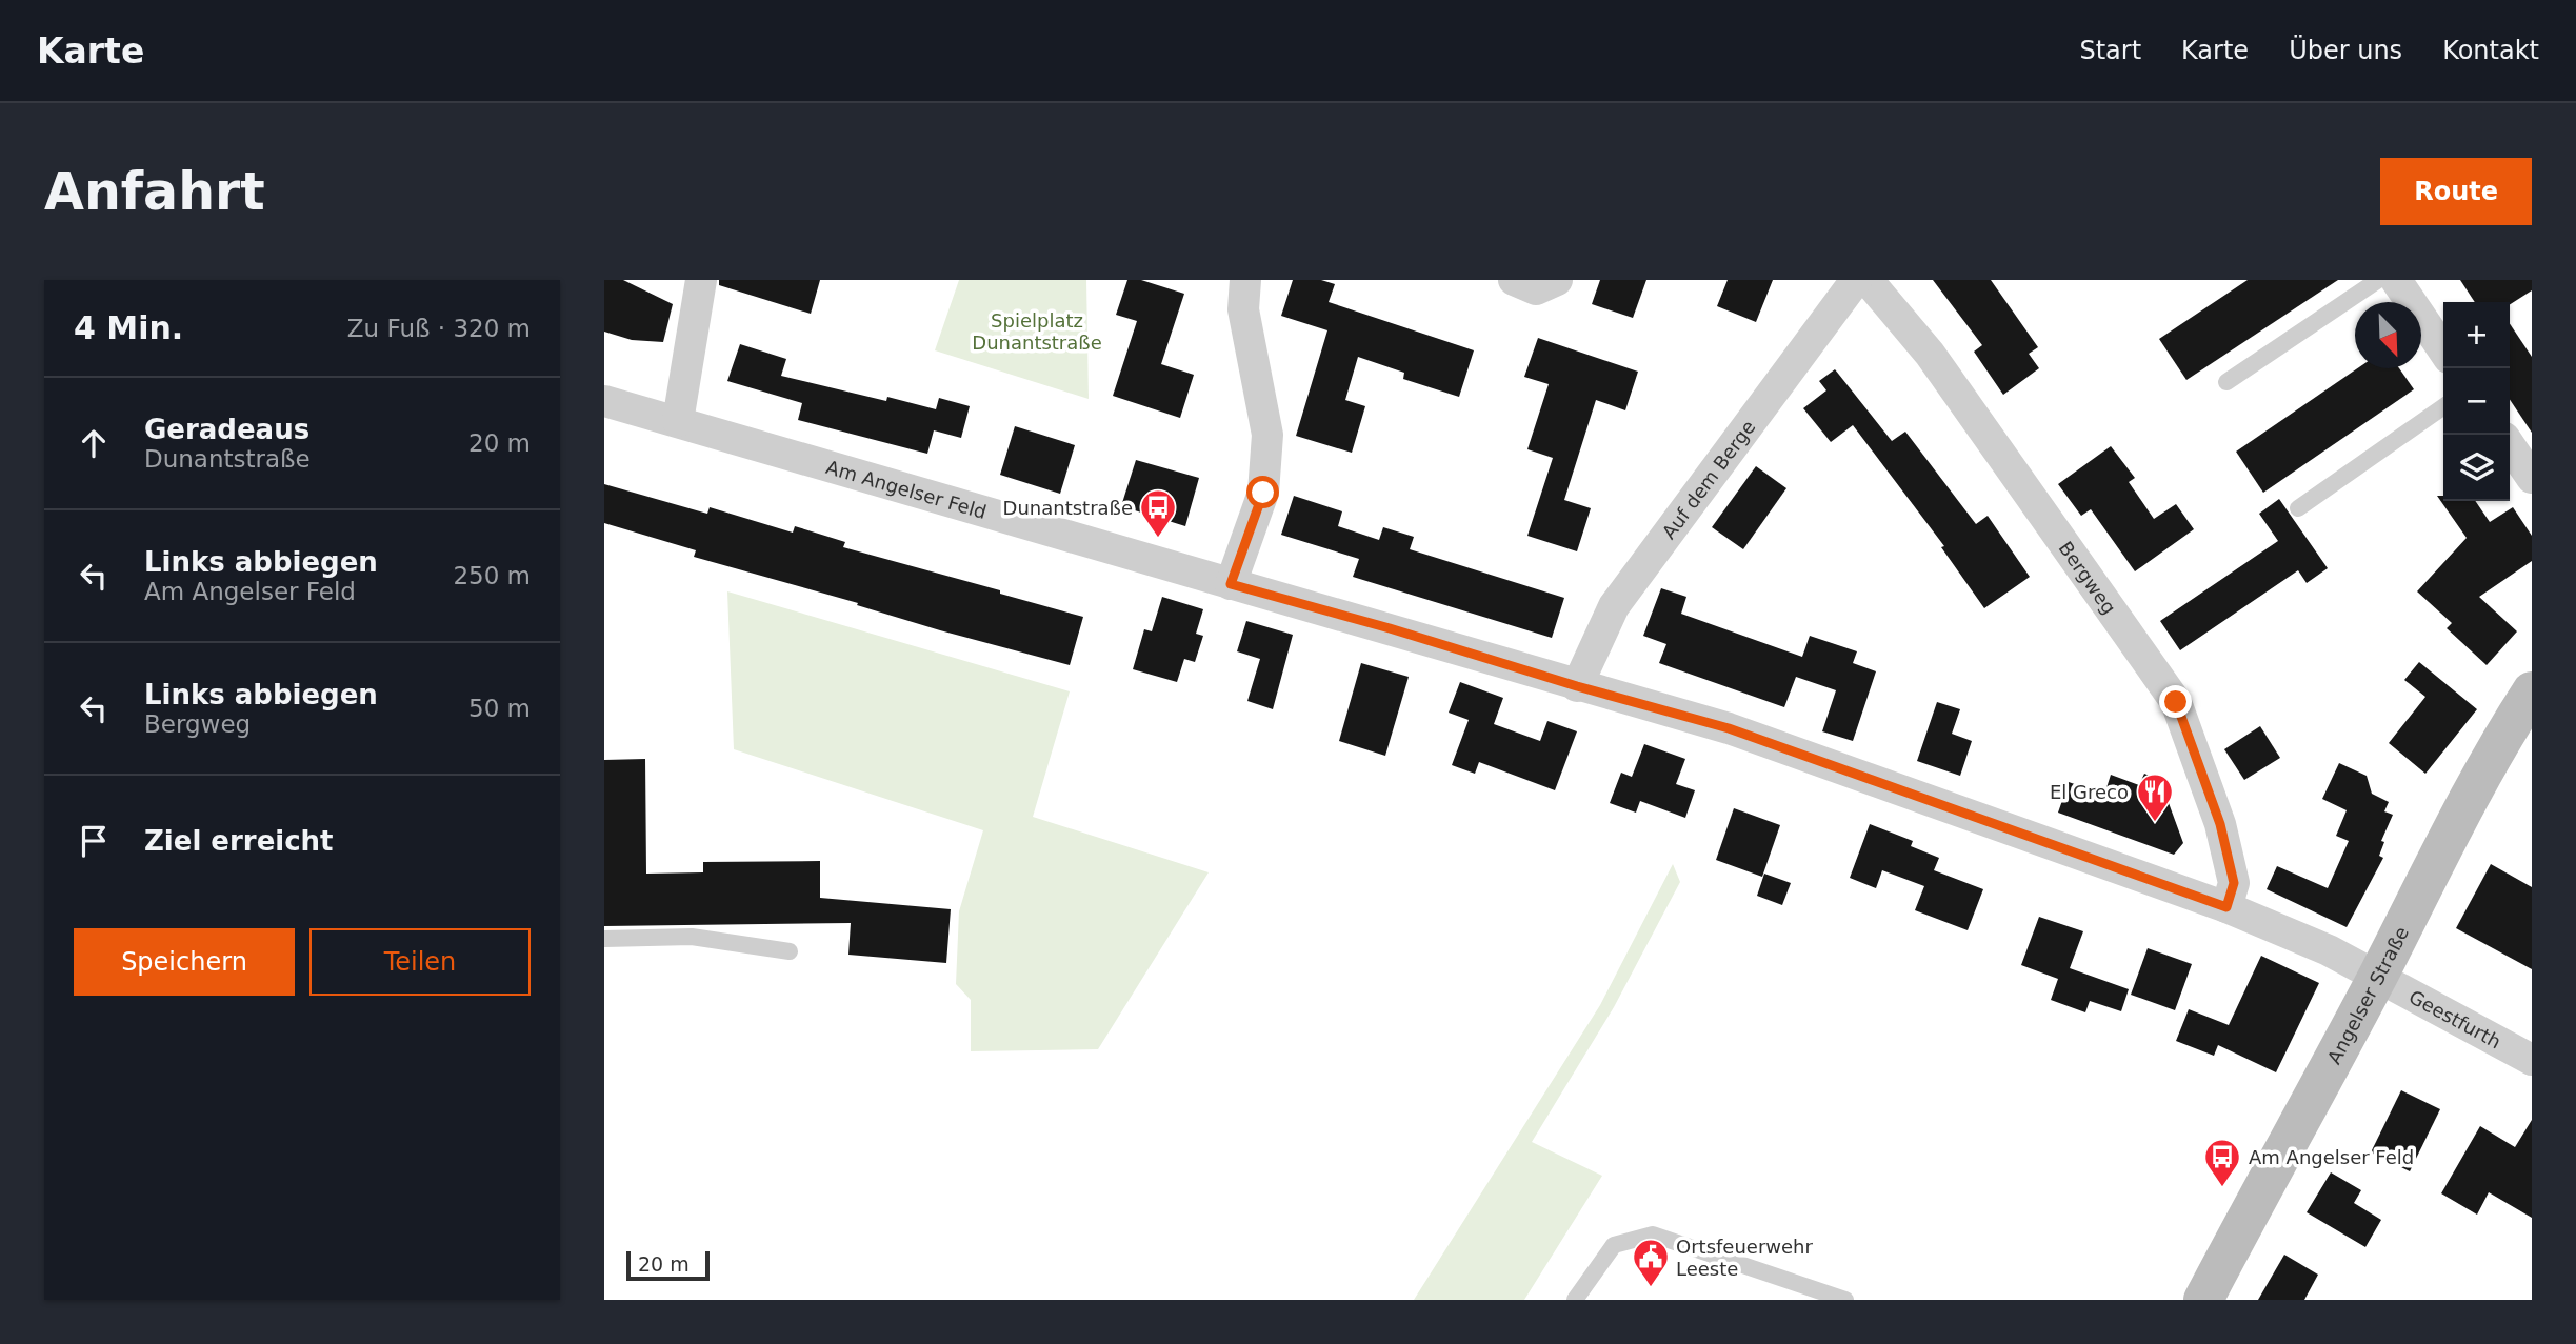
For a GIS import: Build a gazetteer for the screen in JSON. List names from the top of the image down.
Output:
{
  "streets": {
    "main road": ["Angelser Straße"],
    "street": [
      "Auf dem Berge",
      "Am Angelser Feld",
      "Bergweg",
      "Geestfurth"
    ]
  },
  "crossings": [
    ["Auf dem Berge", "Am Angelser Feld"],
    ["Am Angelser Feld", "Bergweg"],
    ["Am Angelser Feld", "Angelser Straße"],
    ["Am Angelser Feld", "Geestfurth"],
    ["Angelser Straße", "Geestfurth"]
  ],
  "parks": ["Spielplatz Dunantstraße"],
  "places": {
    "bus stop": ["Dunantstraße", "Am Angelser Feld"],
    "restaurant": ["El Greco"],
    "public building": ["Ortsfeuerwehr Leeste"]
  },
  "scale_bar": "20 m",
  "north": "bottom right",
  "page": {
    "header": "Karte",
    "nav": [
      "Start",
      "Karte",
      "Über uns",
      "Kontakt"
    ],
    "buttons": [
      "Route",
      ["Speichern", "Teilen"]
    ],
    "title": "Anfahrt",
    "heading": ["4 Min.", "Zu Fuß · 320 m"],
    "map_buttons": ["+", "−"],
    "list": [
      ["Geradeaus", "Dunantstraße", "20 m"],
      ["Links abbiegen", "Am Angelser Feld", "250 m"],
      ["Links abbiegen", "Bergweg", "50 m"],
      "Ziel erreicht"
    ],
    "scale": "20 m"
  }
}
